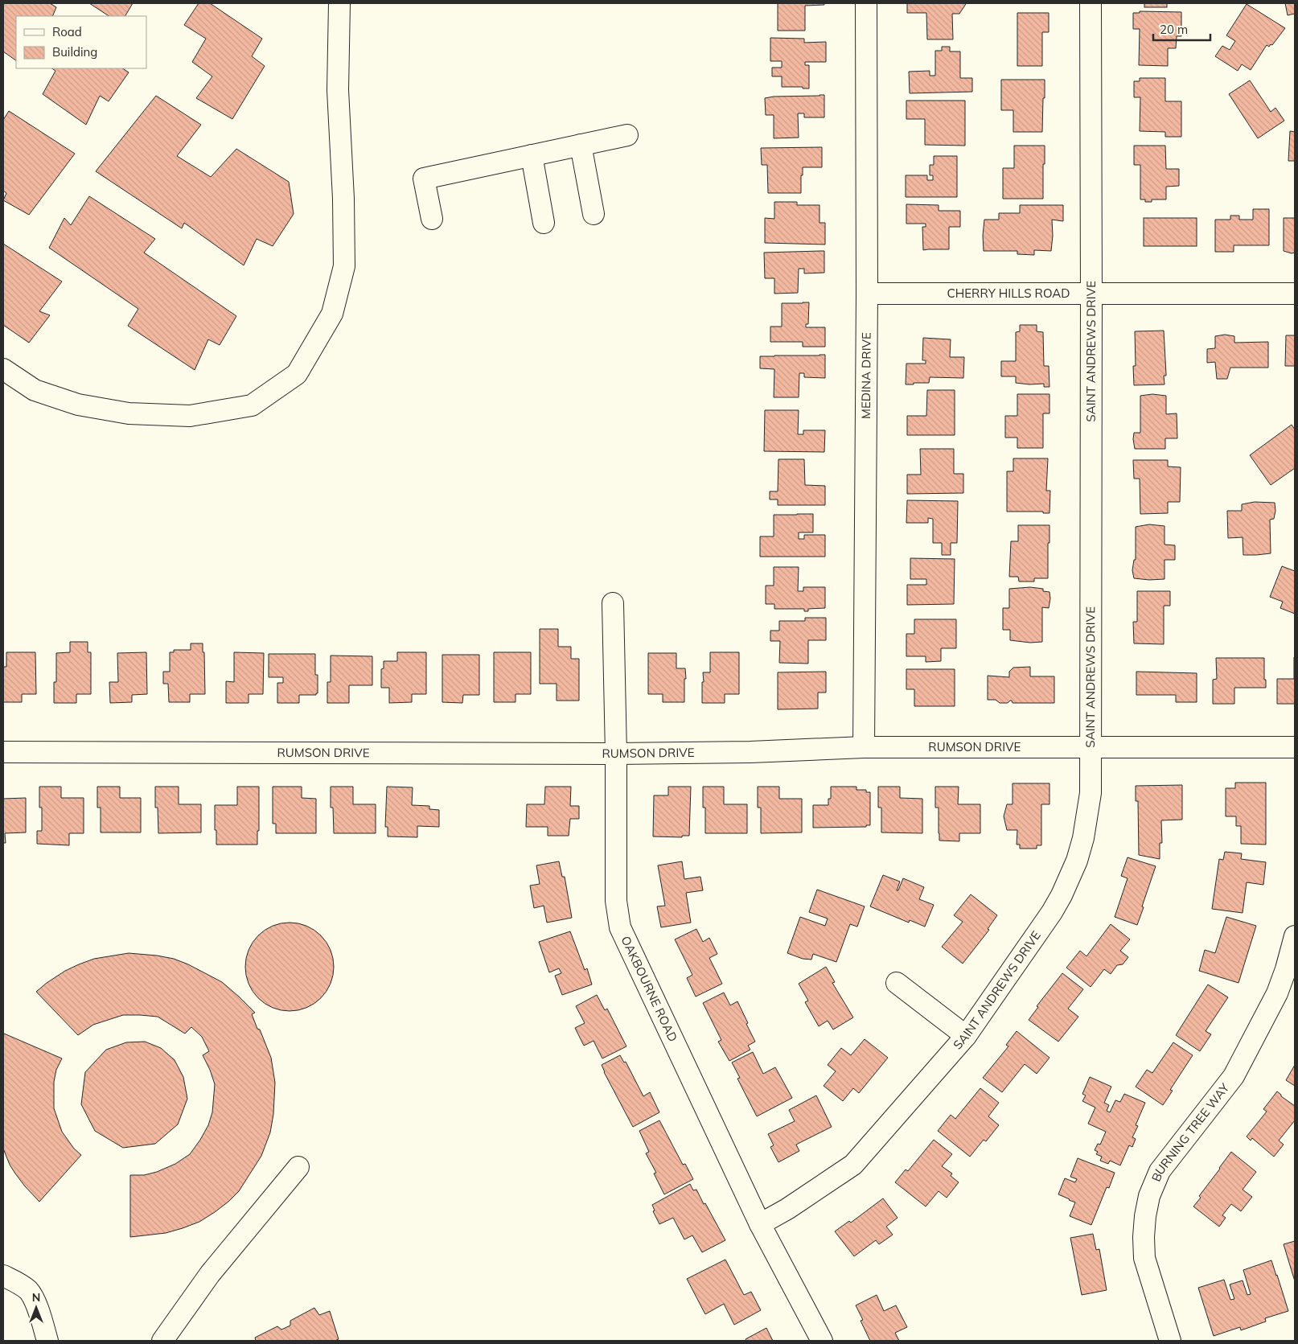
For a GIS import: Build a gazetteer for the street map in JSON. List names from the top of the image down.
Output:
{
  "streets": {
    "street": [
      "CHERRY HILLS ROAD",
      "SAINT ANDREWS DRIVE",
      "MEDINA DRIVE",
      "RUMSON DRIVE",
      "OAKBOURNE ROAD",
      "BURNING TREE WAY"
    ]
  },
  "crossings": [
    ["CHERRY HILLS ROAD", "SAINT ANDREWS DRIVE"],
    ["CHERRY HILLS ROAD", "MEDINA DRIVE"],
    ["SAINT ANDREWS DRIVE", "RUMSON DRIVE"],
    ["SAINT ANDREWS DRIVE", "OAKBOURNE ROAD"],
    ["MEDINA DRIVE", "RUMSON DRIVE"],
    ["RUMSON DRIVE", "OAKBOURNE ROAD"]
  ],
  "legend": ["Road", "Building"],
  "scale_bar": "20 m",
  "north": "top"
}
